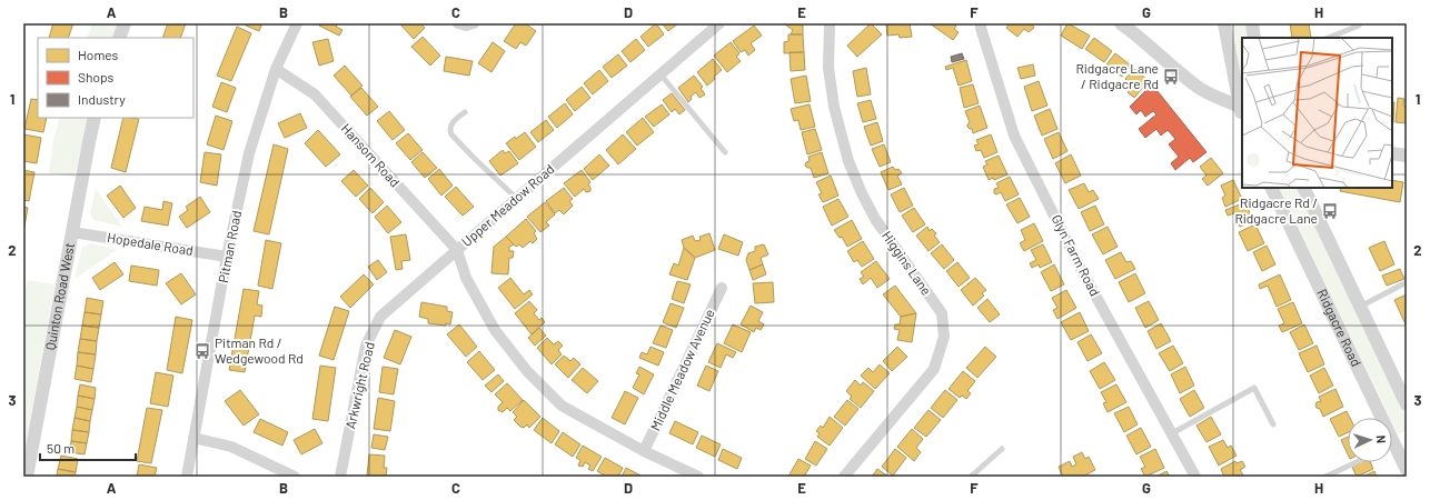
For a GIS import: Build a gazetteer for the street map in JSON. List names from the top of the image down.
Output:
{
  "streets": {
    "street": [
      "Hansom Road",
      "Upper Meadow Road",
      "Hopedale Road",
      "Pitman Road",
      "Glyn Farm Road",
      "Higgins Lane",
      "Quinton Road West",
      "Ridgacre Road",
      "Middle Meadow Avenue",
      "Arkwright Road"
    ]
  },
  "crossings": [
    ["Hansom Road", "Upper Meadow Road"],
    ["Hansom Road", "Pitman Road"],
    ["Hansom Road", "Arkwright Road"],
    ["Upper Meadow Road", "Middle Meadow Avenue"],
    ["Upper Meadow Road", "Arkwright Road"],
    ["Hopedale Road", "Pitman Road"],
    ["Hopedale Road", "Quinton Road West"]
  ],
  "places": {
    "bus stop": ["Ridgacre Lane / Ridgacre Rd", "Ridgacre Rd / Ridgacre Lane", "Pitman Rd / Wedgewood Rd"]
  },
  "legend": ["Homes", "Shops", "Industry"],
  "scale_bar": "50 m",
  "north": "right",
  "grid": {
    "columns": [
      "A",
      "B",
      "C",
      "D",
      "E",
      "F",
      "G",
      "H"
    ],
    "rows": ["1", "2", "3"]
  }
}
